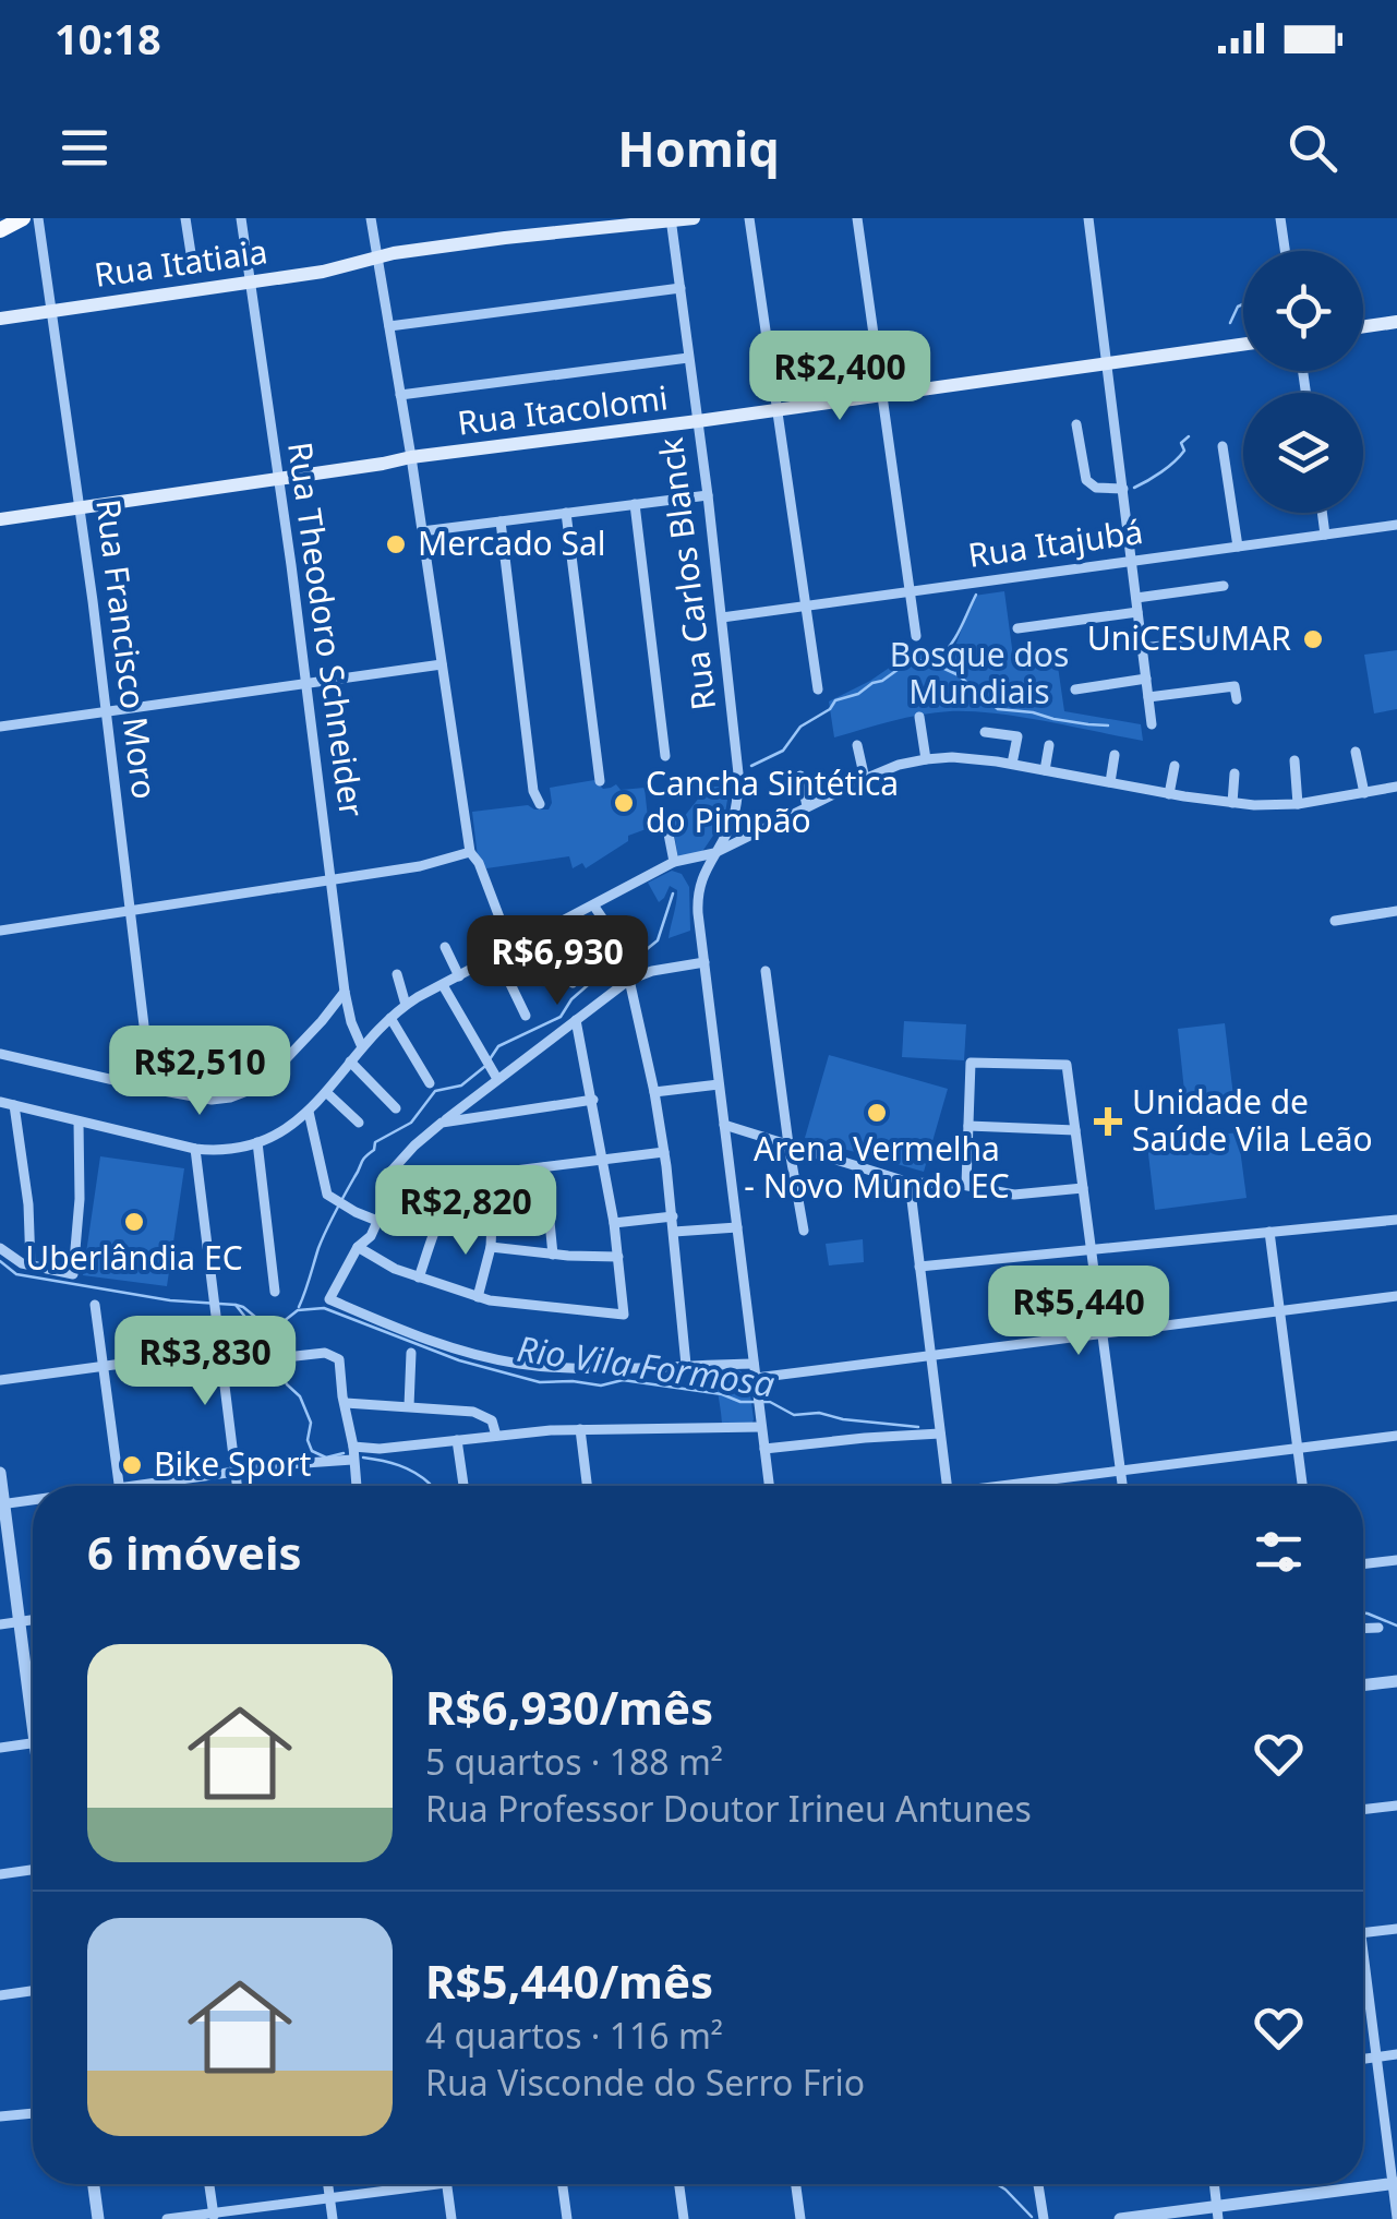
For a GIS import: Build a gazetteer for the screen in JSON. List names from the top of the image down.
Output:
{
  "streets": {
    "main road": ["Rua Itatiaia", "Rua Itacolomi"],
    "street": [
      "Rua Itajubá",
      "Rua Carlos Blanck",
      "Rua Theodoro Schneider",
      "Rua Francisco Moro"
    ]
  },
  "crossings": [
    ["Rua Itatiaia", "Rua Carlos Blanck"],
    ["Rua Itatiaia", "Rua Theodoro Schneider"],
    ["Rua Itatiaia", "Rua Francisco Moro"],
    ["Rua Itacolomi", "Rua Carlos Blanck"],
    ["Rua Itacolomi", "Rua Theodoro Schneider"],
    ["Rua Itacolomi", "Rua Francisco Moro"],
    ["Rua Itajubá", "Rua Carlos Blanck"]
  ],
  "water": ["Rio Vila Formosa"],
  "parks": ["Bosque dos Mundiais"],
  "places": {
    "other": [
      "Mercado Sal",
      "UniCESUMAR",
      "Cancha Sintética do Pimpão",
      "Arena Vermelha - Novo Mundo EC",
      "Uberlândia EC",
      "Bike Sport"
    ],
    "health": ["Unidade de Saúde Vila Leão"]
  },
  "page": {
    "status": "10:18",
    "header": "Homiq",
    "price": [
      "R$2,400",
      "R$6,930",
      "R$2,510",
      "R$2,820",
      "R$5,440",
      "R$3,830"
    ],
    "heading": "6 imóveis",
    "list": [
      {
        "name": "R$6,930/mês",
        "note": "5 quartos · 188 m² · Rua Professor Doutor Irineu Antunes"
      },
      {
        "name": "R$5,440/mês",
        "note": "4 quartos · 116 m² · Rua Visconde do Serro Frio"
      }
    ]
  }
}
